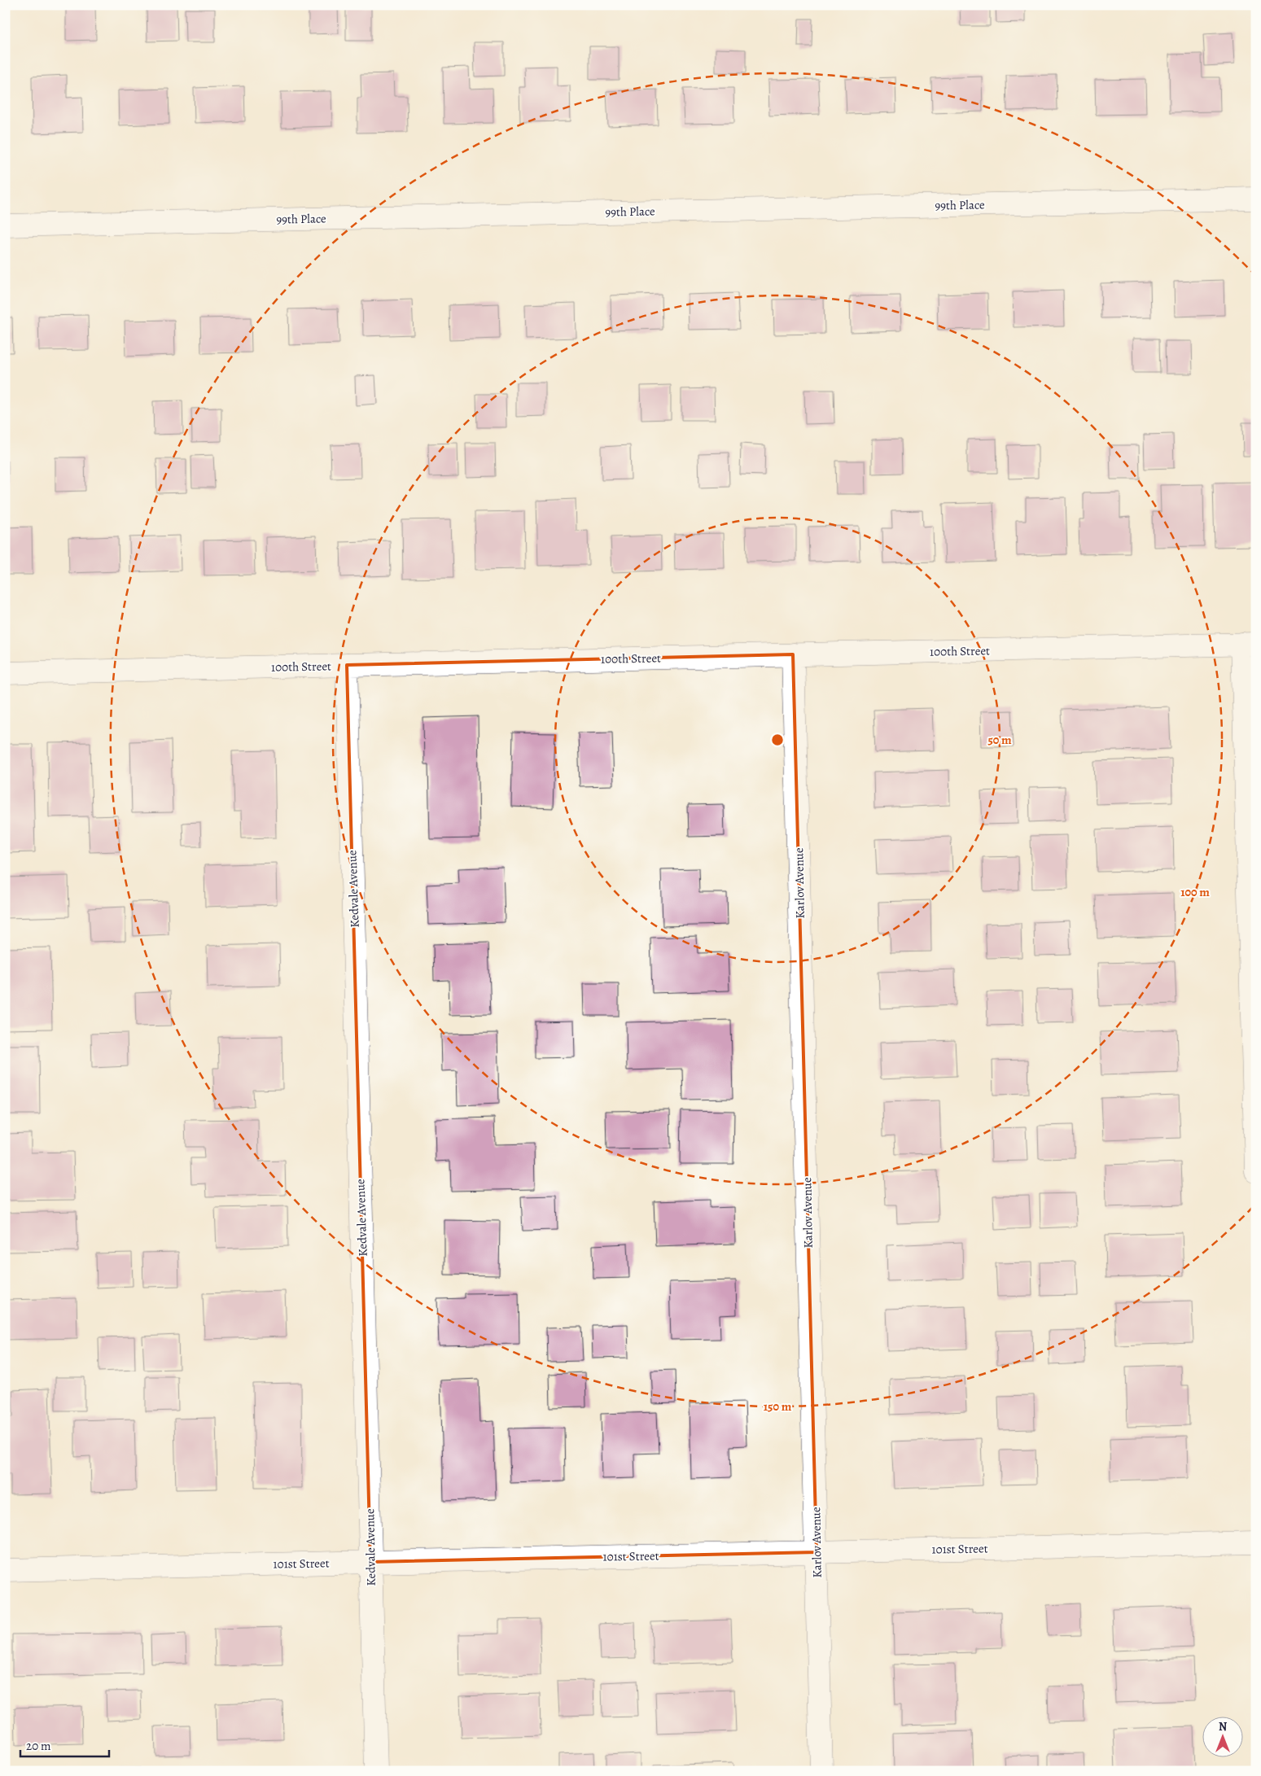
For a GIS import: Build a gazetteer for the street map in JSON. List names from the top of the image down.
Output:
{
  "streets": {
    "street": [
      "99th Place",
      "100th Street",
      "Karlov Avenue",
      "Kedvale Avenue",
      "101st Street"
    ]
  },
  "crossings": [
    ["100th Street", "Karlov Avenue"],
    ["100th Street", "Kedvale Avenue"],
    ["Karlov Avenue", "101st Street"],
    ["Kedvale Avenue", "101st Street"]
  ],
  "scale_bar": "20 m",
  "north": "top",
  "rings": ["50 m", "100 m", "150 m"]
}
